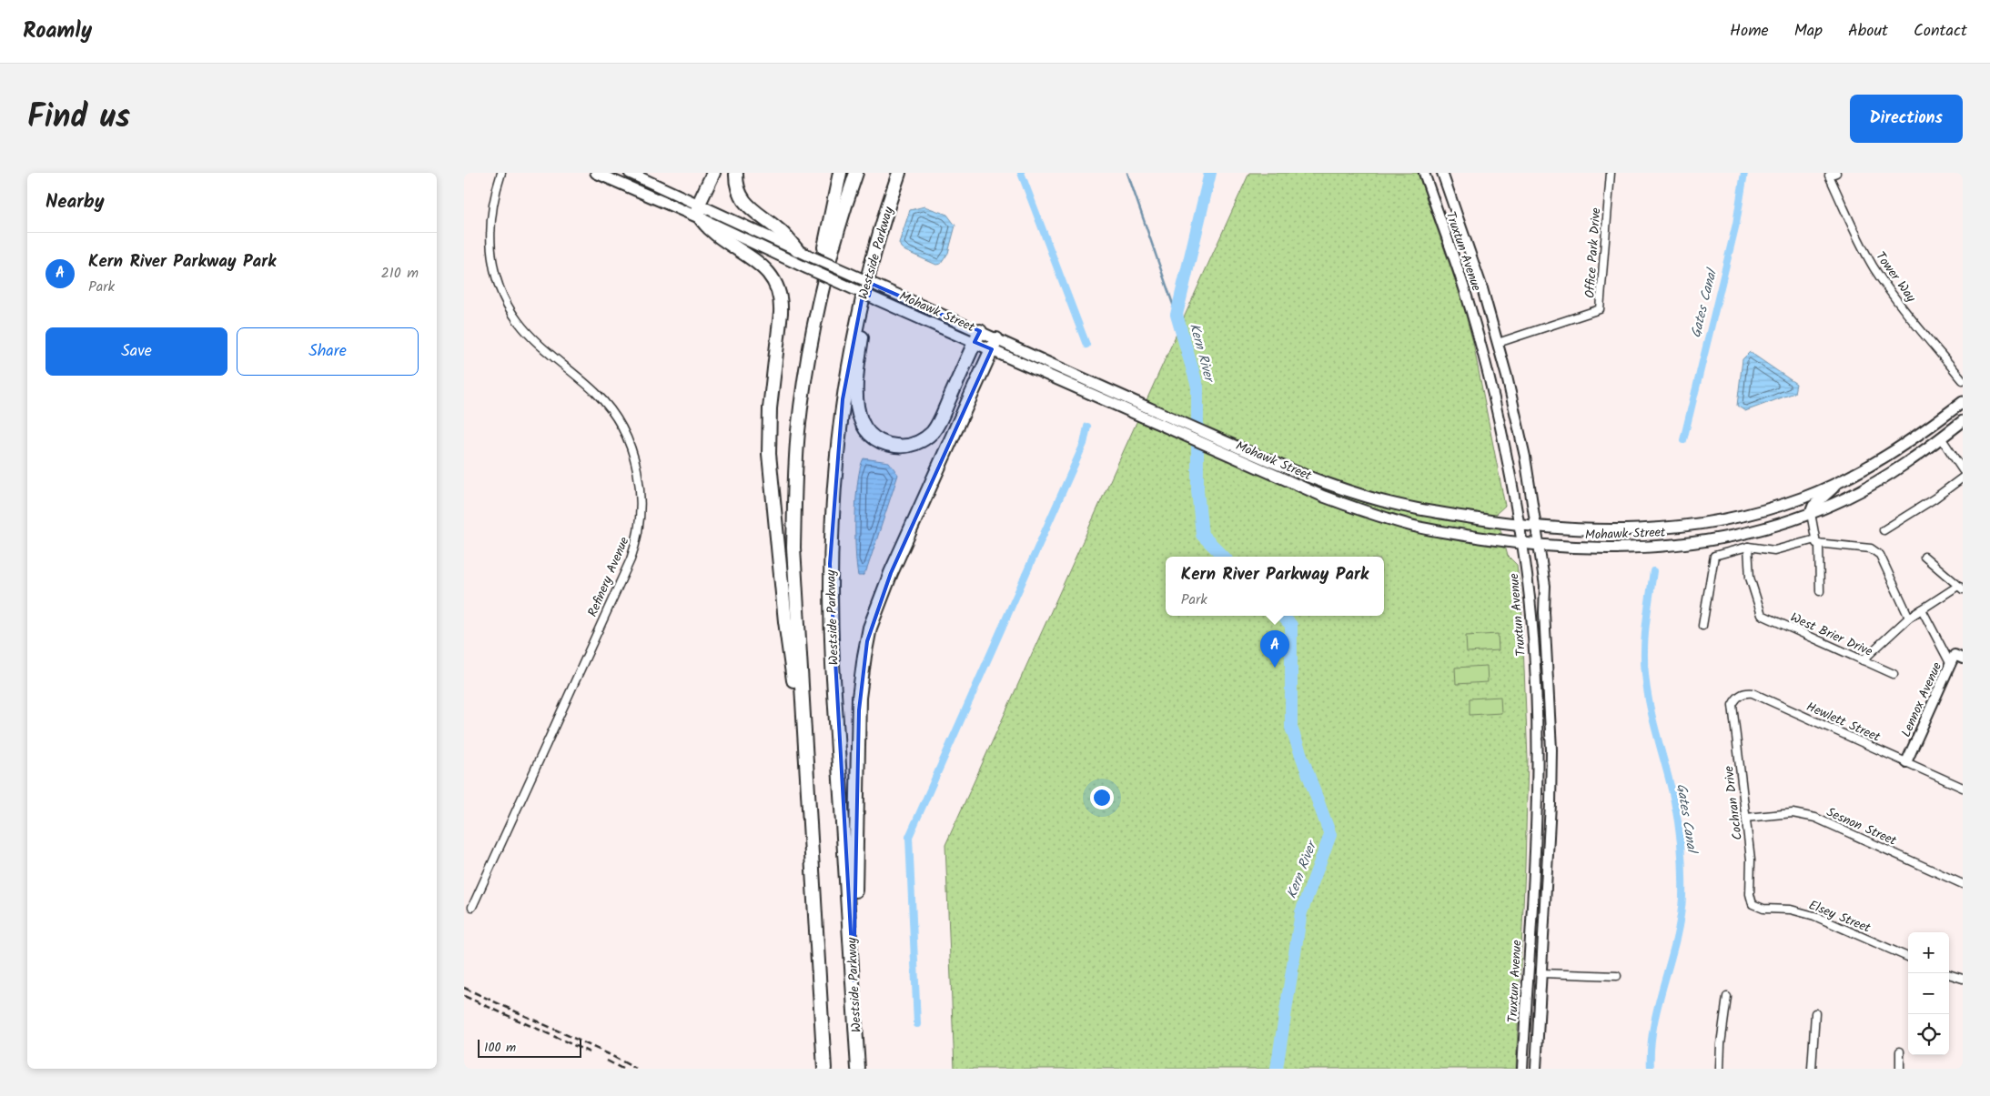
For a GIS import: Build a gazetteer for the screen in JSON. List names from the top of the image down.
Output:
{
  "streets": {
    "highway": ["Westside Parkway"],
    "main road": ["Truxtun Avenue", "Mohawk Street", "Lennox Avenue"],
    "street": [
      "Office Park Drive",
      "Tower Way",
      "Refinery Avenue",
      "West Brier Drive",
      "Hewlett Street",
      "Cochran Drive",
      "Sesnon Street",
      "Elsey Street"
    ]
  },
  "crossings": [
    ["Truxtun Avenue", "Office Park Drive"],
    ["Truxtun Avenue", "Mohawk Street"],
    ["Lennox Avenue", "Hewlett Street"],
    ["Hewlett Street", "Cochran Drive"],
    ["Cochran Drive", "Sesnon Street"],
    ["Cochran Drive", "Elsey Street"]
  ],
  "water": ["Gates Canal", "Kern River"],
  "scale_bar": "100 m",
  "page": {
    "header": "Roamly",
    "nav": [
      "Home",
      "Map",
      "About",
      "Contact"
    ],
    "title": "Find us",
    "buttons": [
      "Directions",
      ["Save", "Share"]
    ],
    "heading": "Nearby",
    "list": [
      {
        "mark": "A",
        "name": "Kern River Parkway Park",
        "note": "Park",
        "value": "210 m"
      }
    ],
    "popup": ["Kern River Parkway Park", "Park"],
    "pins": "A",
    "map_buttons": ["+", "−"],
    "scale": "100 m"
  }
}
